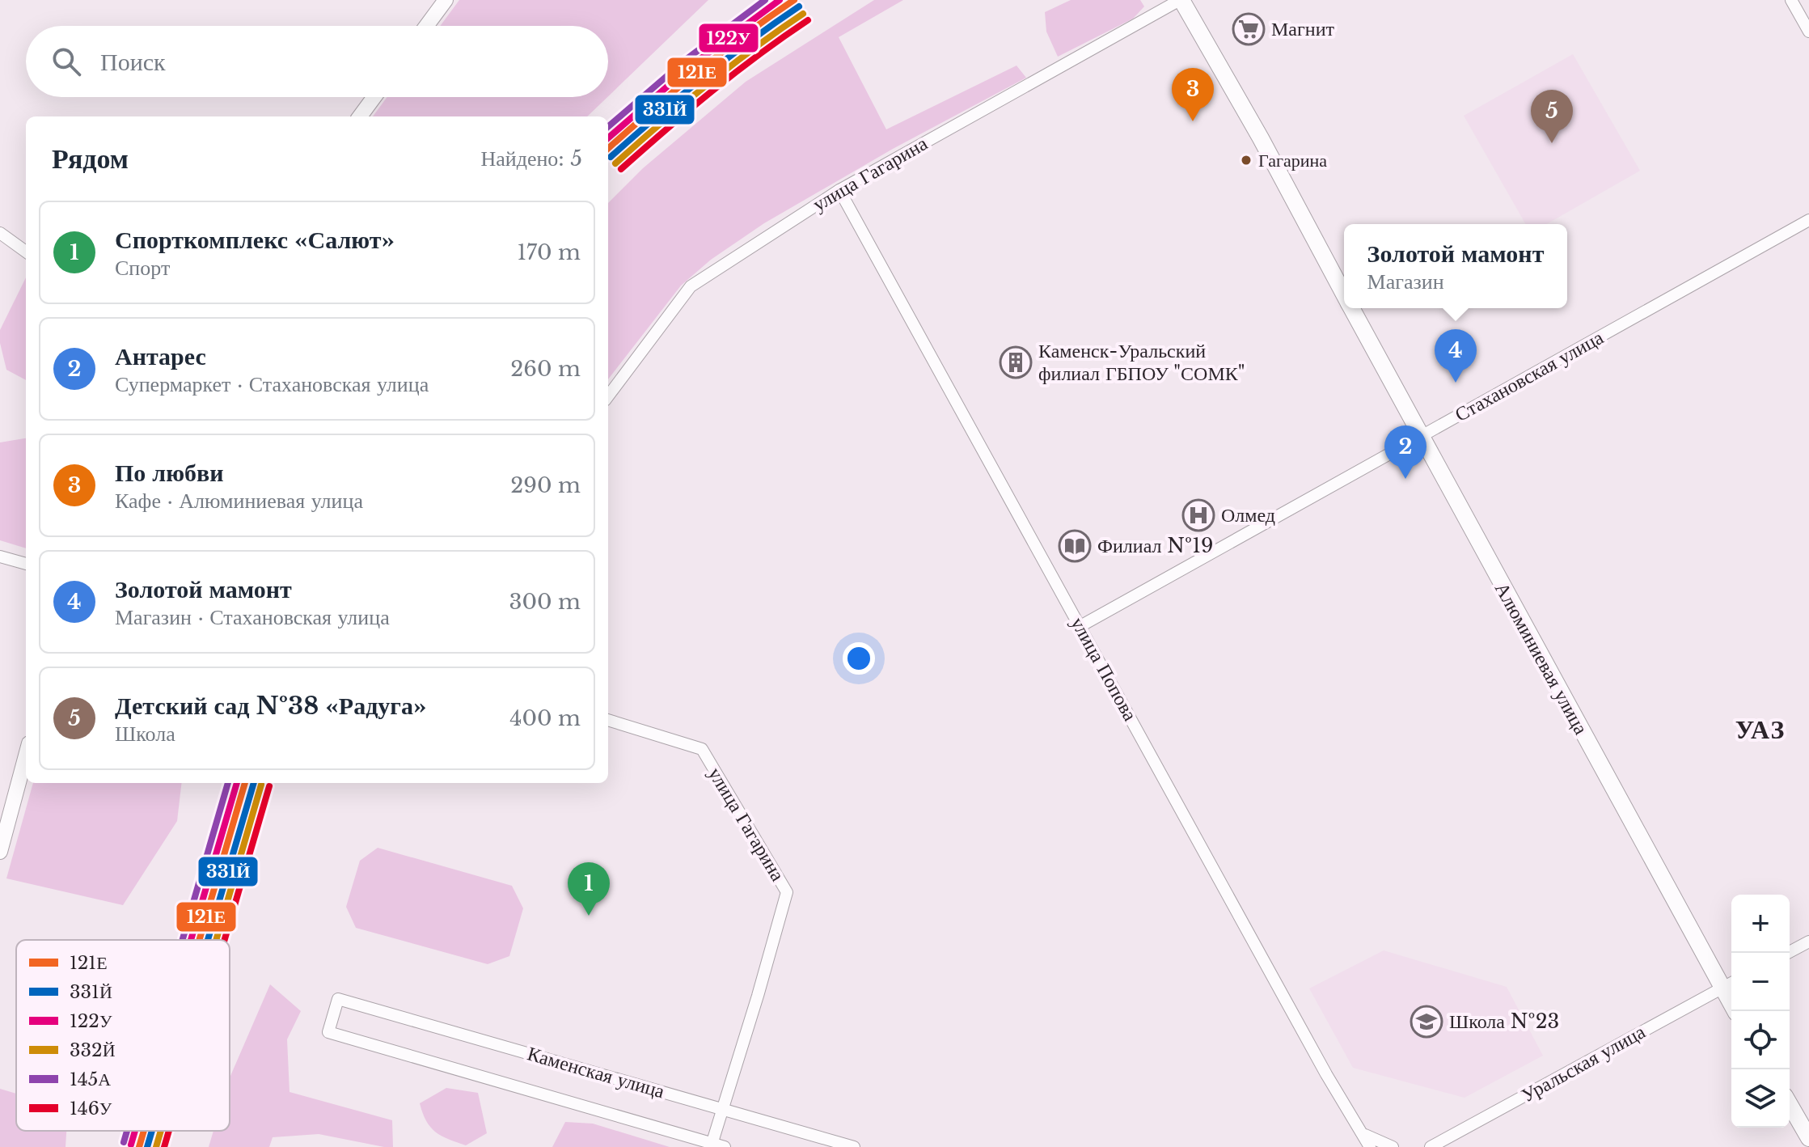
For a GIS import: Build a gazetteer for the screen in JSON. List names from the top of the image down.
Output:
{
  "streets": {
    "main road": ["Алюминиевая улица"],
    "street": [
      "улица Гагарина",
      "Стахановская улица",
      "улица Попова",
      "Уральская улица",
      "Каменская улица"
    ]
  },
  "crossings": [
    ["улица Гагарина", "Алюминиевая улица"],
    ["улица Гагарина", "улица Попова"],
    ["улица Гагарина", "Каменская улица"],
    ["Стахановская улица", "Алюминиевая улица"],
    ["Стахановская улица", "улица Попова"],
    ["Алюминиевая улица", "Уральская улица"]
  ],
  "districts": ["УАЗ"],
  "places": {
    "supermarket": ["Магнит"],
    "other": ["Гагарина"],
    "building": ["Каменск-Уральский филиал ГБПОУ \"СОМК\""],
    "hospital": ["Олмед"],
    "library": ["Филиал №19"],
    "school or university": ["Школа №23"]
  },
  "lines": [
    "transit line 121Е",
    "transit line 122У",
    "transit line 145А",
    "transit line 331Й",
    "transit line 332Й",
    "transit line 146У"
  ],
  "legend": [
    "121Е",
    "331Й",
    "122У",
    "332Й",
    "145А",
    "146У"
  ],
  "page": {
    "search": "Поиск",
    "pins": [
      "3",
      "5",
      "4",
      "2",
      "1"
    ],
    "heading": ["Рядом", "Найдено: 5"],
    "list": [
      {
        "mark": "1",
        "name": "Спорткомплекс «Салют»",
        "note": "Спорт",
        "value": "170 m"
      },
      {
        "mark": "2",
        "name": "Антарес",
        "note": "Супермаркет · Стахановская улица",
        "value": "260 m"
      },
      {
        "mark": "3",
        "name": "По любви",
        "note": "Кафе · Алюминиевая улица",
        "value": "290 m"
      },
      {
        "mark": "4",
        "name": "Золотой мамонт",
        "note": "Магазин · Стахановская улица",
        "value": "300 m"
      },
      {
        "mark": "5",
        "name": "Детский сад №38 «Радуга»",
        "note": "Школа",
        "value": "400 m"
      }
    ],
    "popup": ["Золотой мамонт", "Магазин"],
    "map_buttons": ["+", "−"]
  }
}
